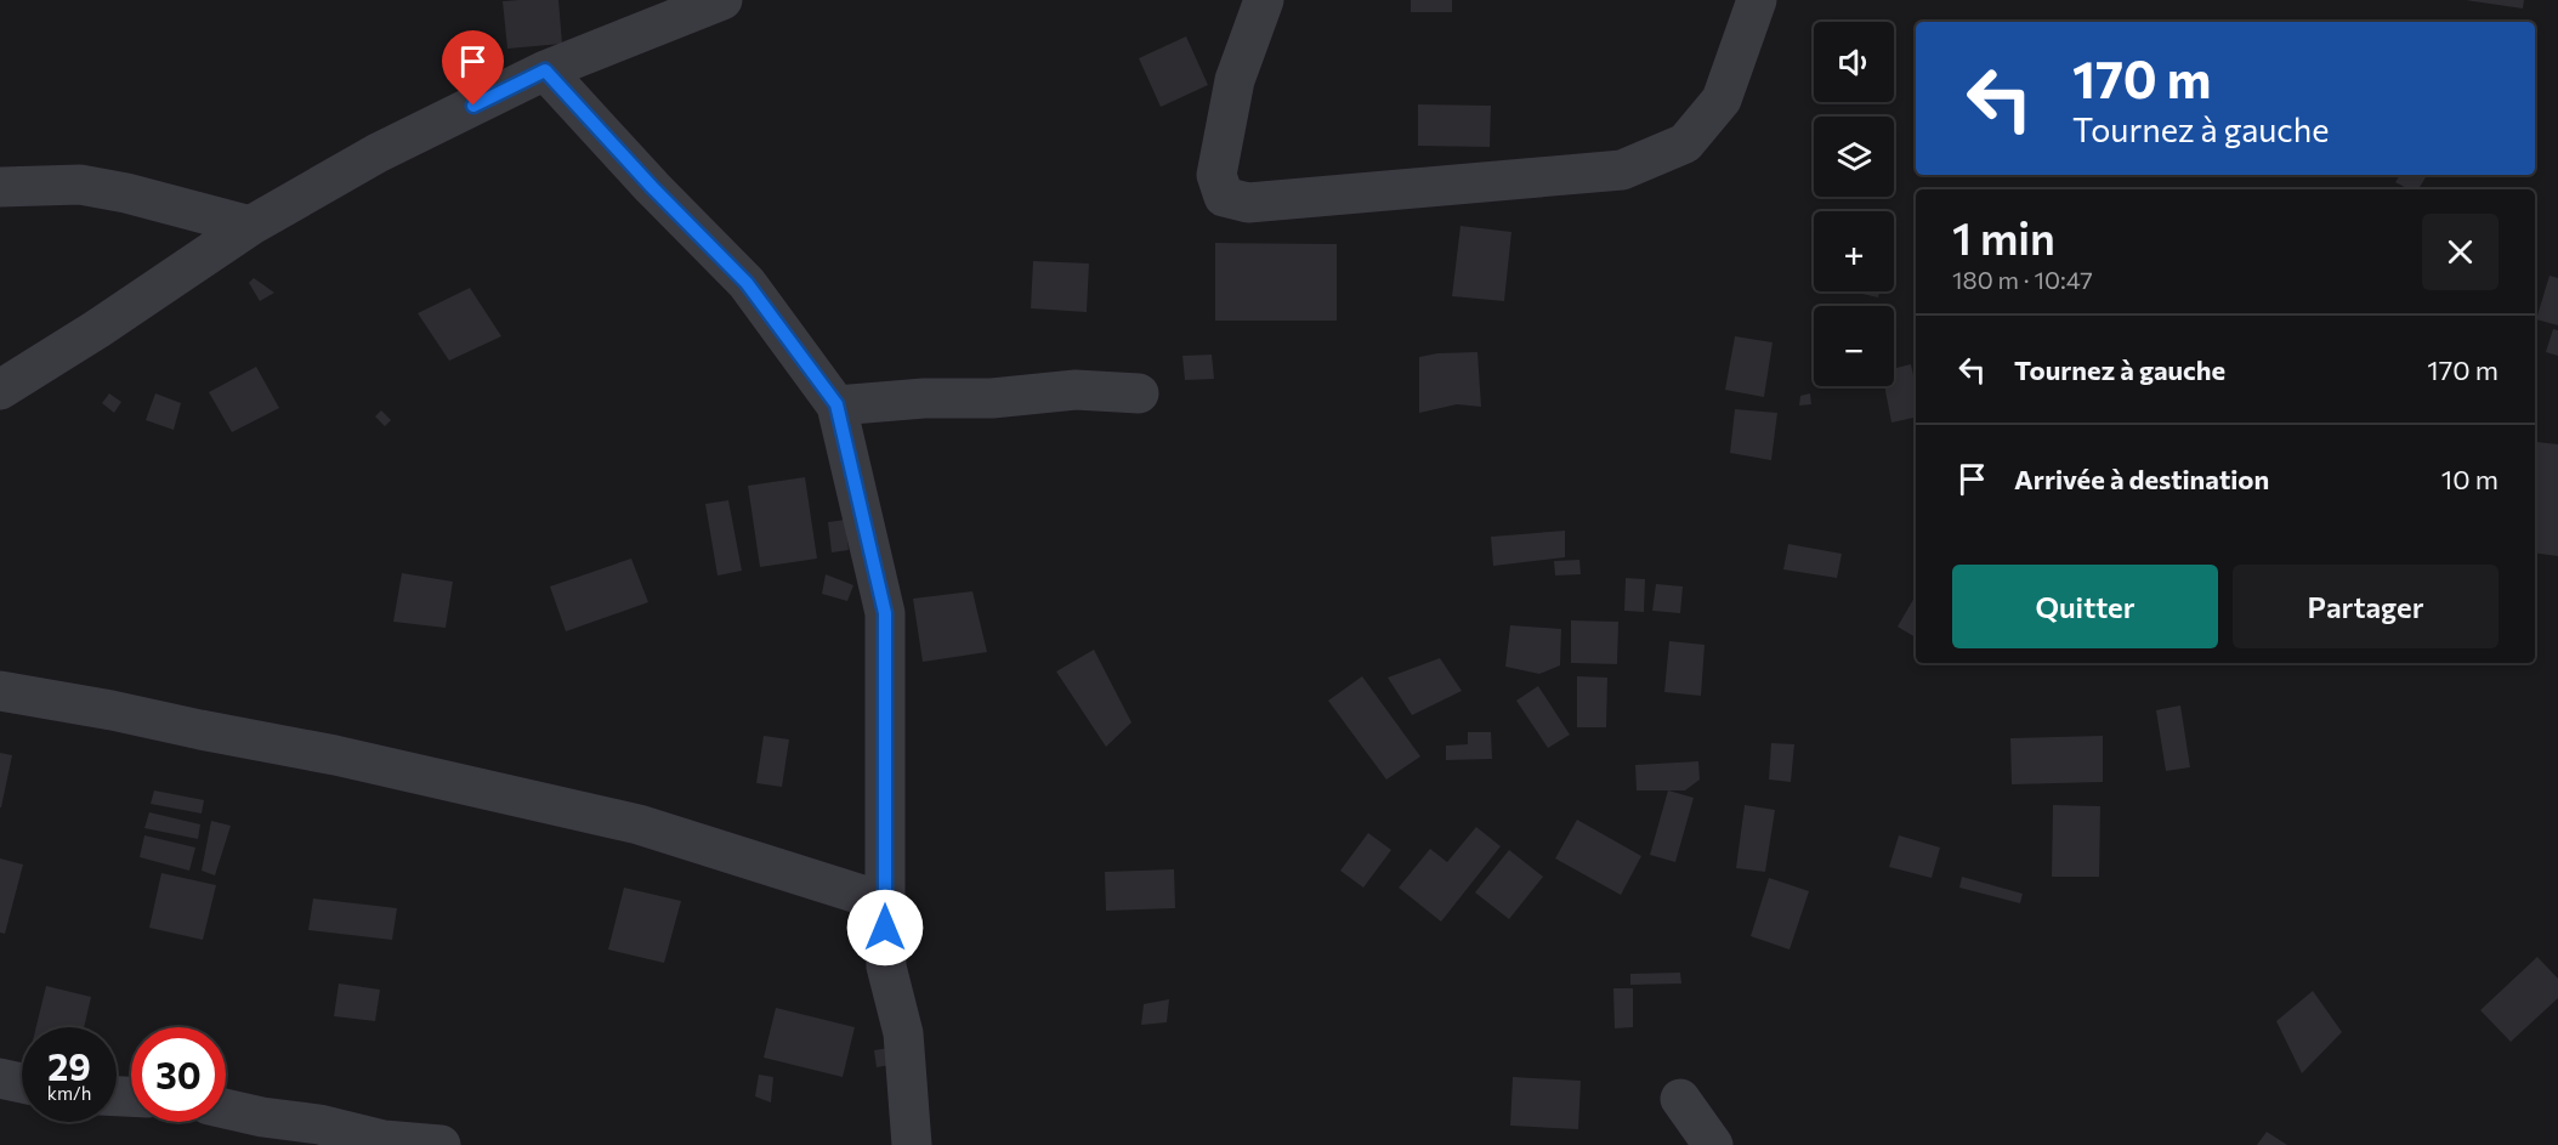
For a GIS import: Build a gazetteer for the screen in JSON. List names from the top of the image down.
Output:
{
  "page": {
    "map_buttons": ["+", "−"],
    "turn": ["170 m", "Tournez à gauche"],
    "heading": ["1 min", "180 m · 10:47"],
    "list": [
      {
        "name": "Tournez à gauche",
        "value": "170 m"
      },
      {
        "name": "Arrivée à destination",
        "value": "10 m"
      }
    ],
    "buttons": ["Quitter", "Partager"],
    "speed": "29 km/h",
    "limit": "30"
  }
}
